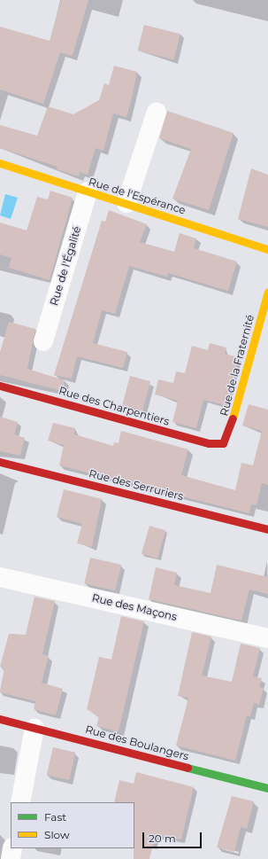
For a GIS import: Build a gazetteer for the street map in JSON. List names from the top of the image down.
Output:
{
  "streets": {
    "street": [
      "Rue de l'Espérance",
      "Rue de l'Égalité",
      "Rue de la Fraternité",
      "Rue des Charpentiers",
      "Rue des Serruriers",
      "Rue des Maçons",
      "Rue des Boulangers"
    ]
  },
  "crossings": [
    ["Rue de l'Espérance", "Rue de l'Égalité"],
    ["Rue de la Fraternité", "Rue des Charpentiers"]
  ],
  "legend": ["Fast", "Slow"],
  "scale_bar": "20 m"
}
